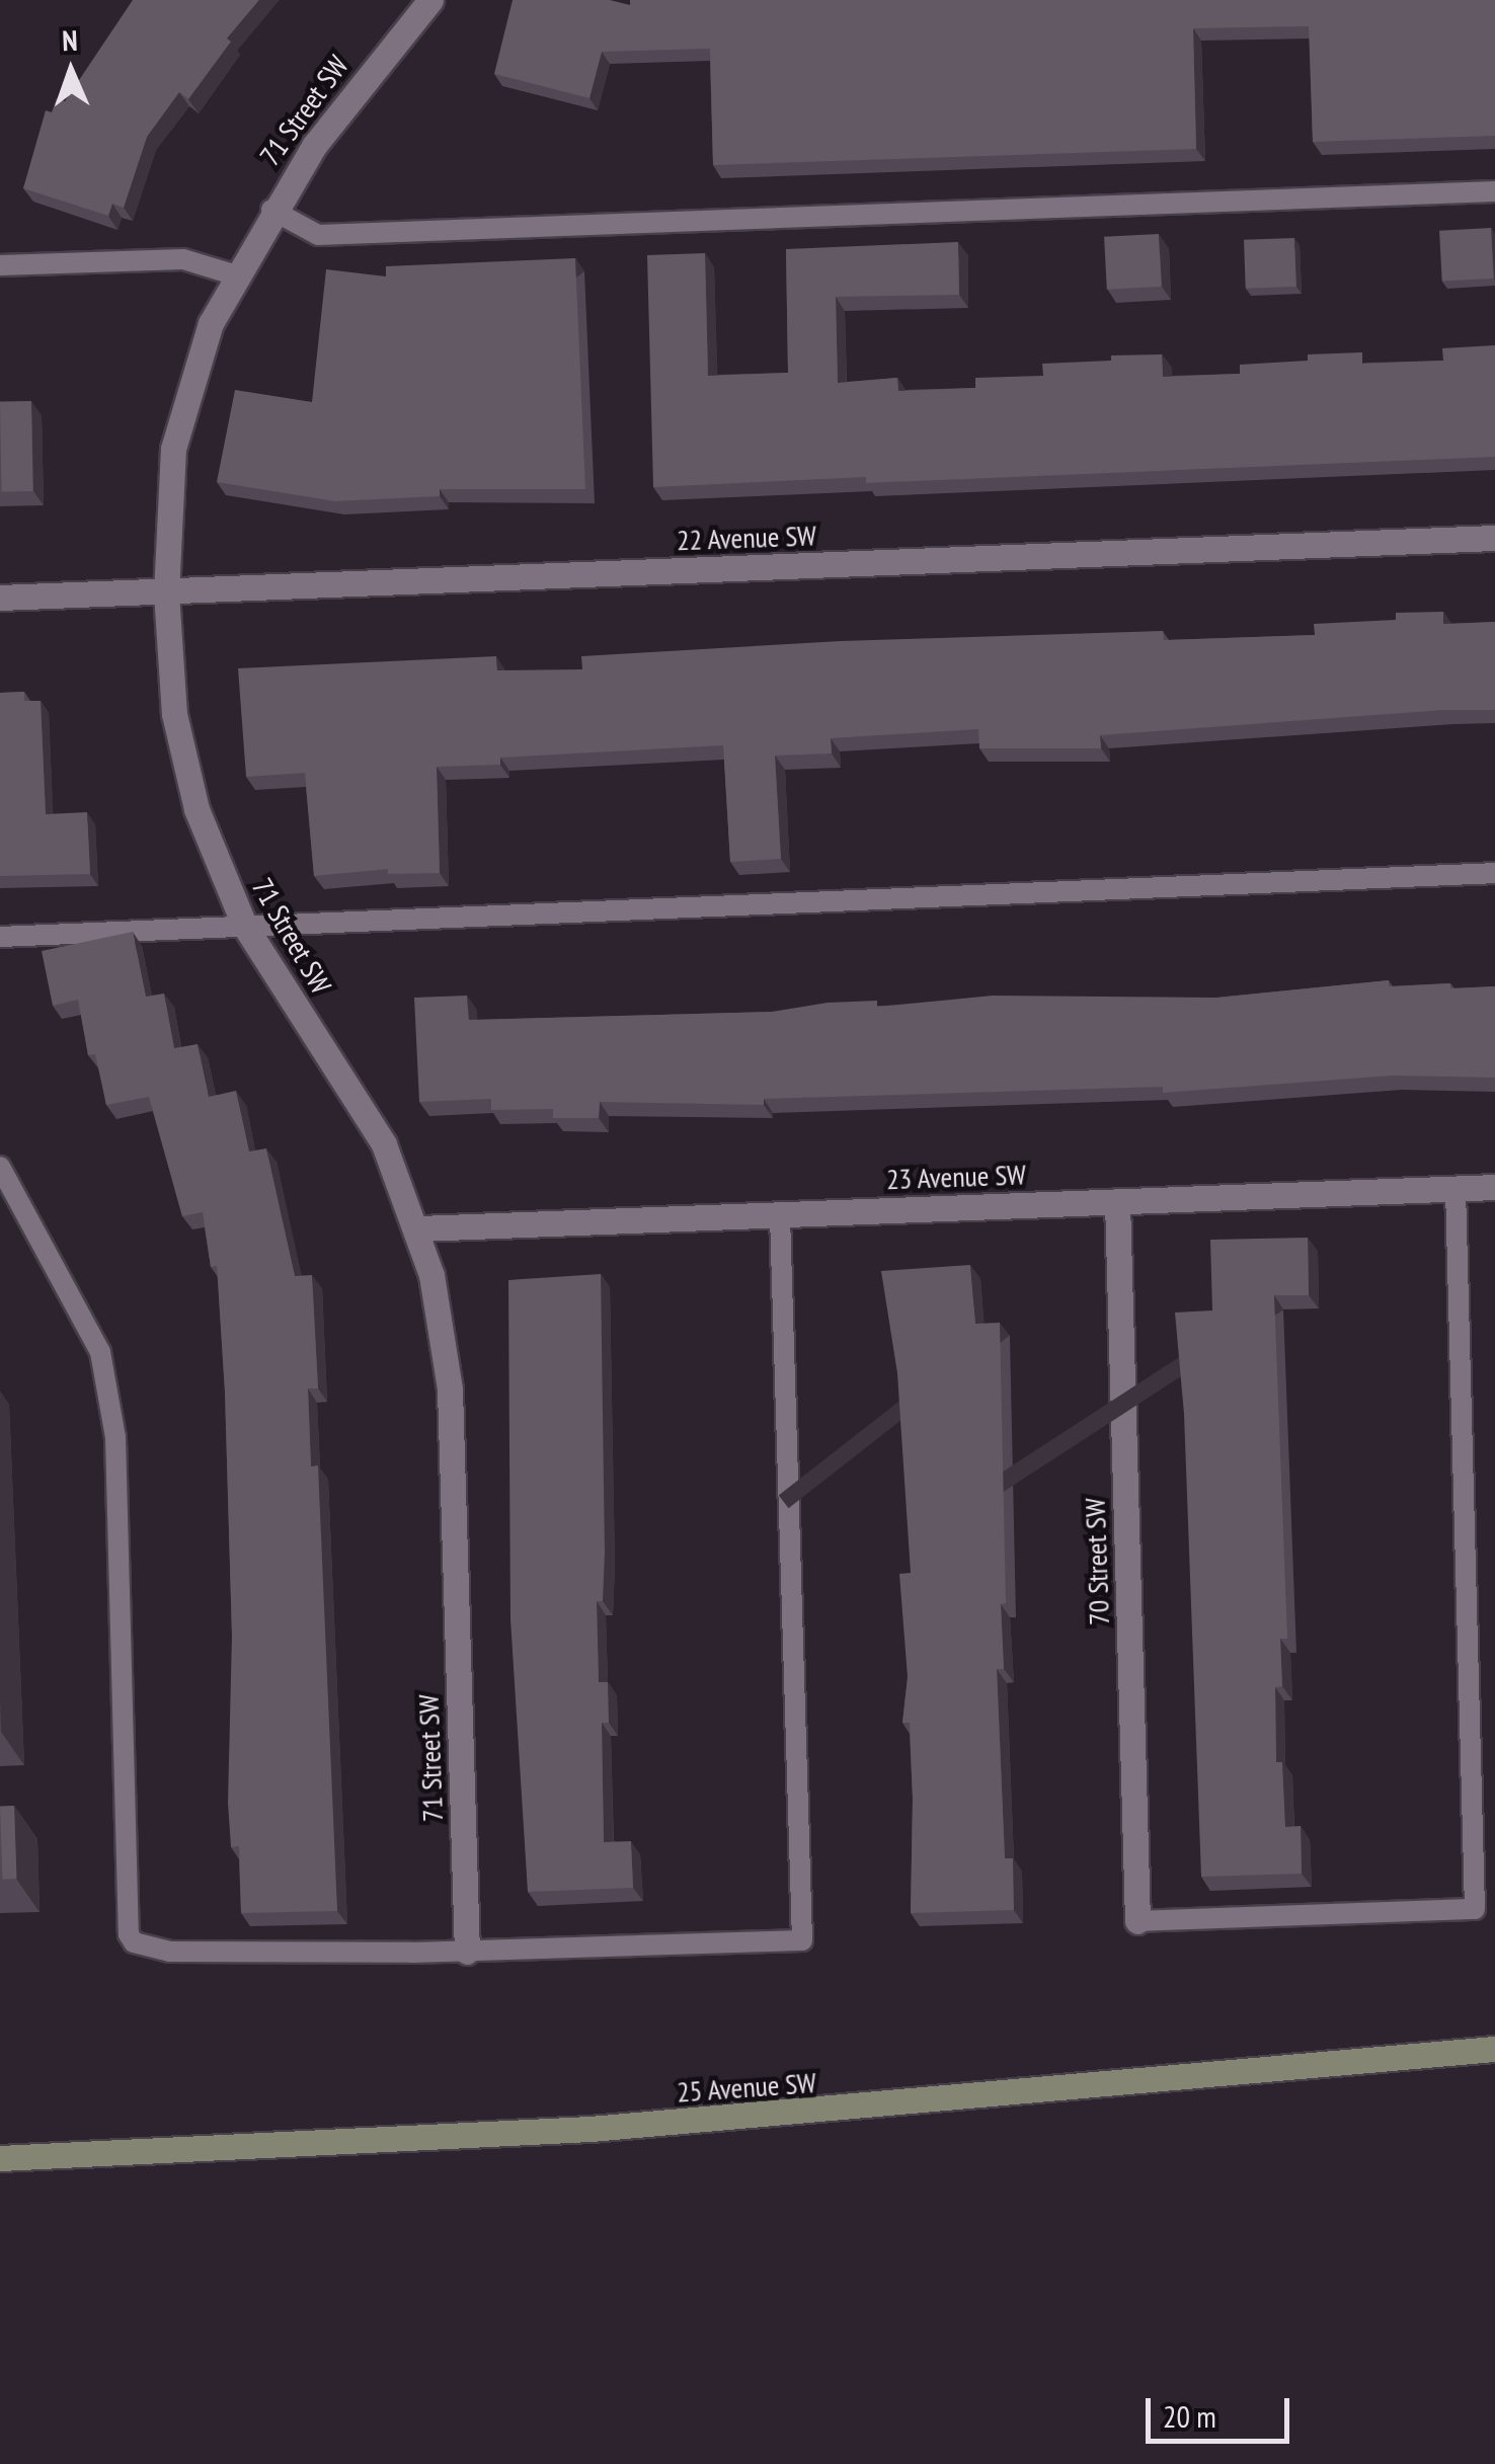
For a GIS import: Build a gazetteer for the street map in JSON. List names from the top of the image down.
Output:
{
  "streets": {
    "main road": ["25 Avenue SW"],
    "street": [
      "71 Street SW",
      "22 Avenue SW",
      "23 Avenue SW",
      "70 Street SW"
    ]
  },
  "crossings": [
    ["71 Street SW", "22 Avenue SW"],
    ["71 Street SW", "23 Avenue SW"],
    ["23 Avenue SW", "70 Street SW"]
  ],
  "scale_bar": "20 m",
  "north": "top"
}
